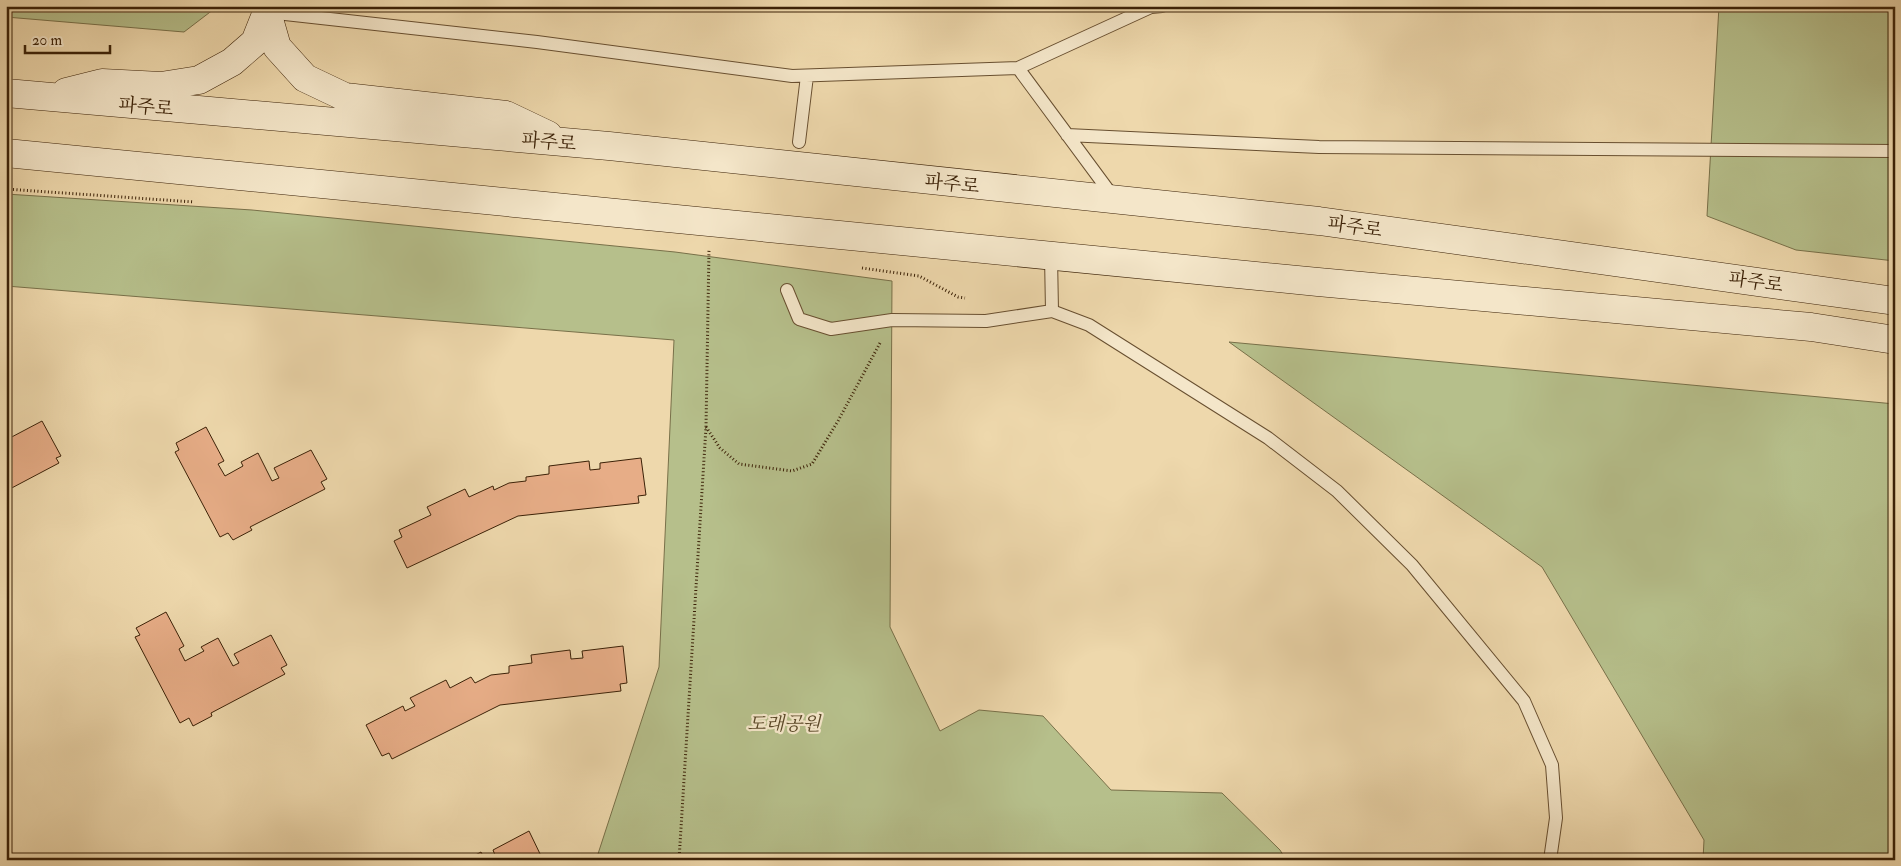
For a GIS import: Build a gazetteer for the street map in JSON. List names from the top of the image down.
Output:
{
  "streets": {
    "main road": ["파주로"]
  },
  "parks": ["도래공원"],
  "scale_bar": "20 m"
}
